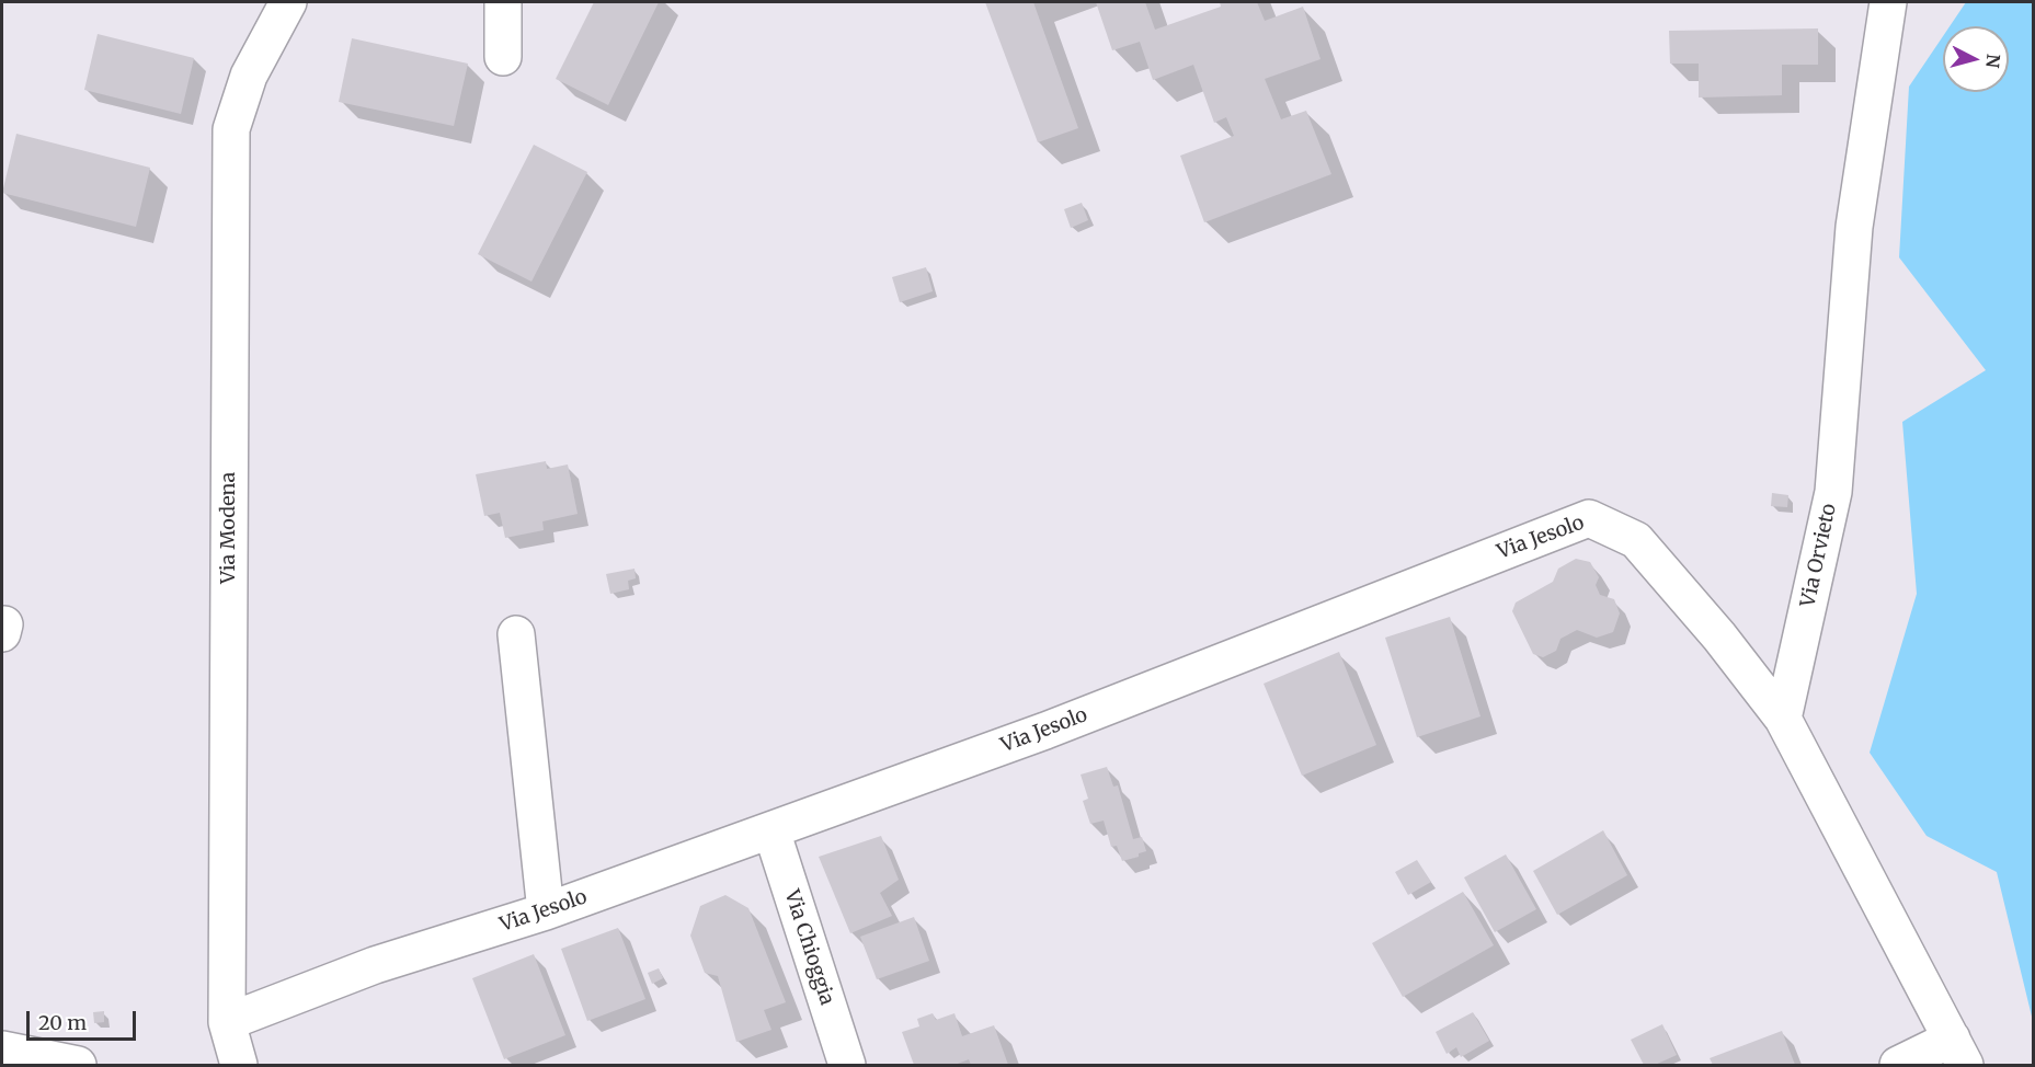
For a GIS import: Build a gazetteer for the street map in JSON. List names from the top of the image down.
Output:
{
  "streets": {
    "street": [
      "Via Modena",
      "Via Jesolo",
      "Via Orvieto",
      "Via Chioggia"
    ]
  },
  "crossings": [
    ["Via Modena", "Via Jesolo"],
    ["Via Jesolo", "Via Orvieto"],
    ["Via Jesolo", "Via Chioggia"]
  ],
  "scale_bar": "20 m",
  "north": "right"
}
